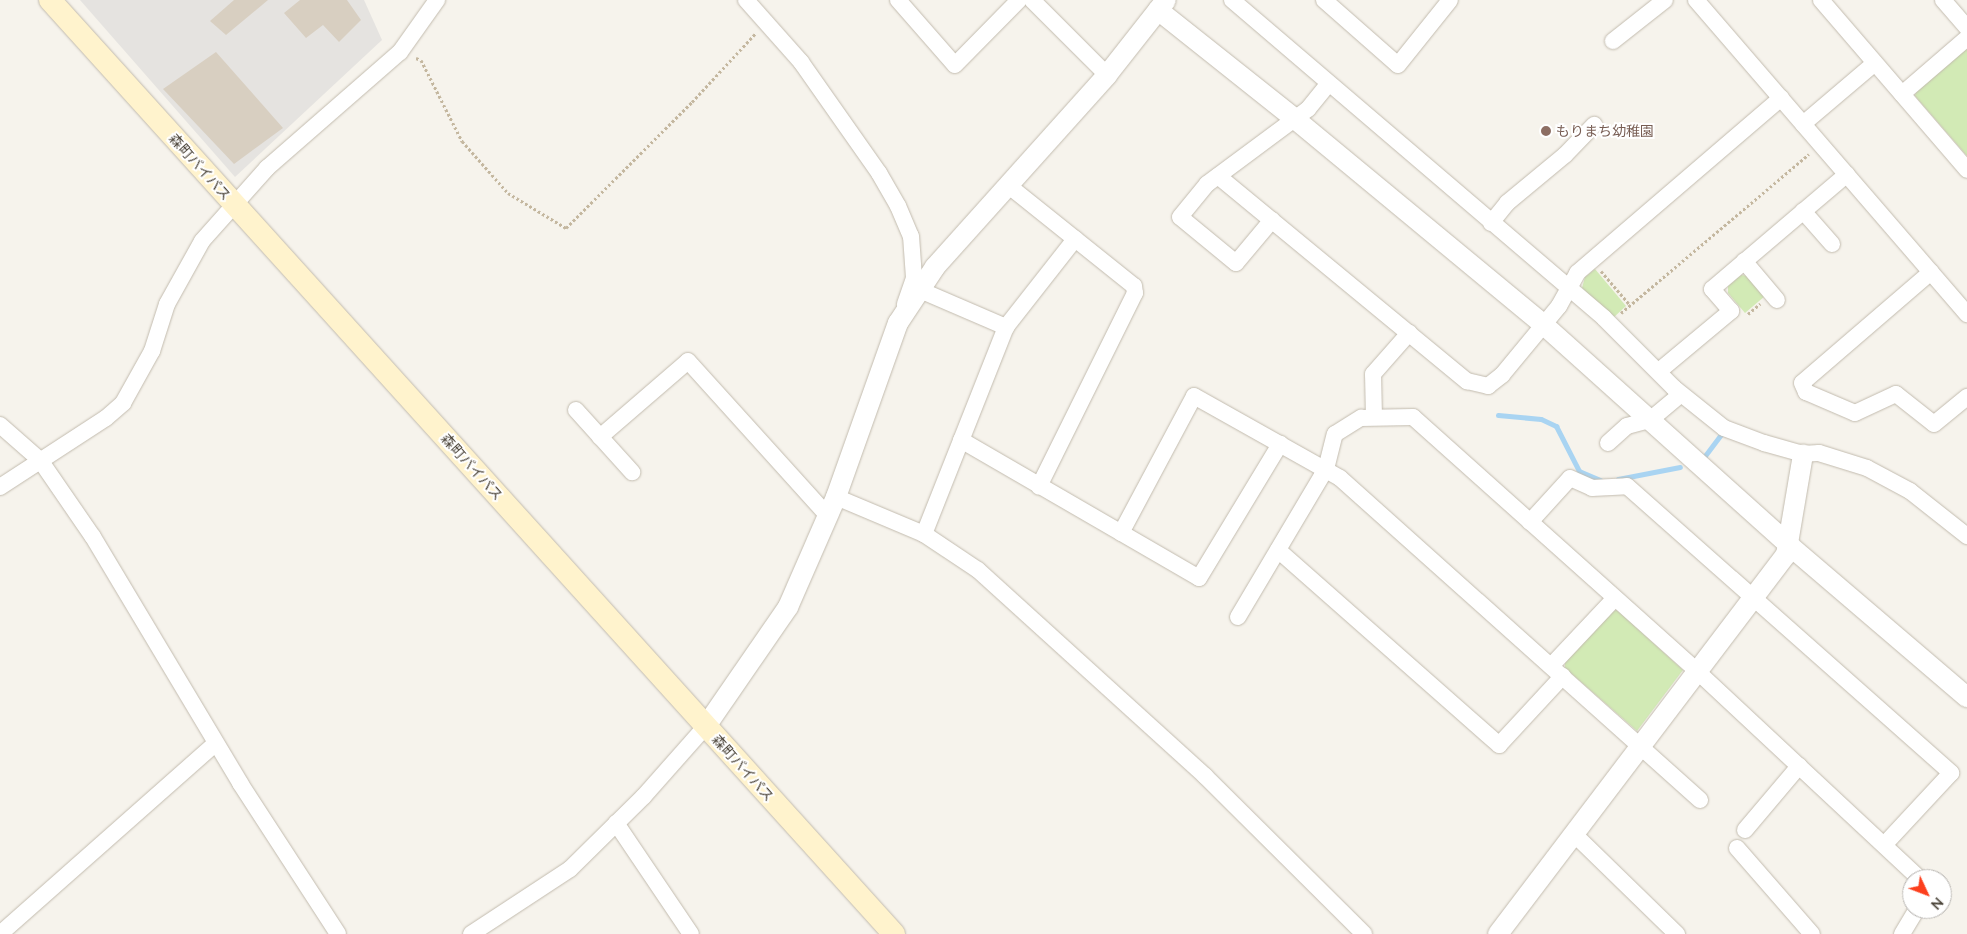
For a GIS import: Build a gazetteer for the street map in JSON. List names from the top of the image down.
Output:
{
  "streets": {
    "main road": ["森町バイパス"]
  },
  "places": ["もりまち幼稚園"],
  "north": "bottom right"
}
